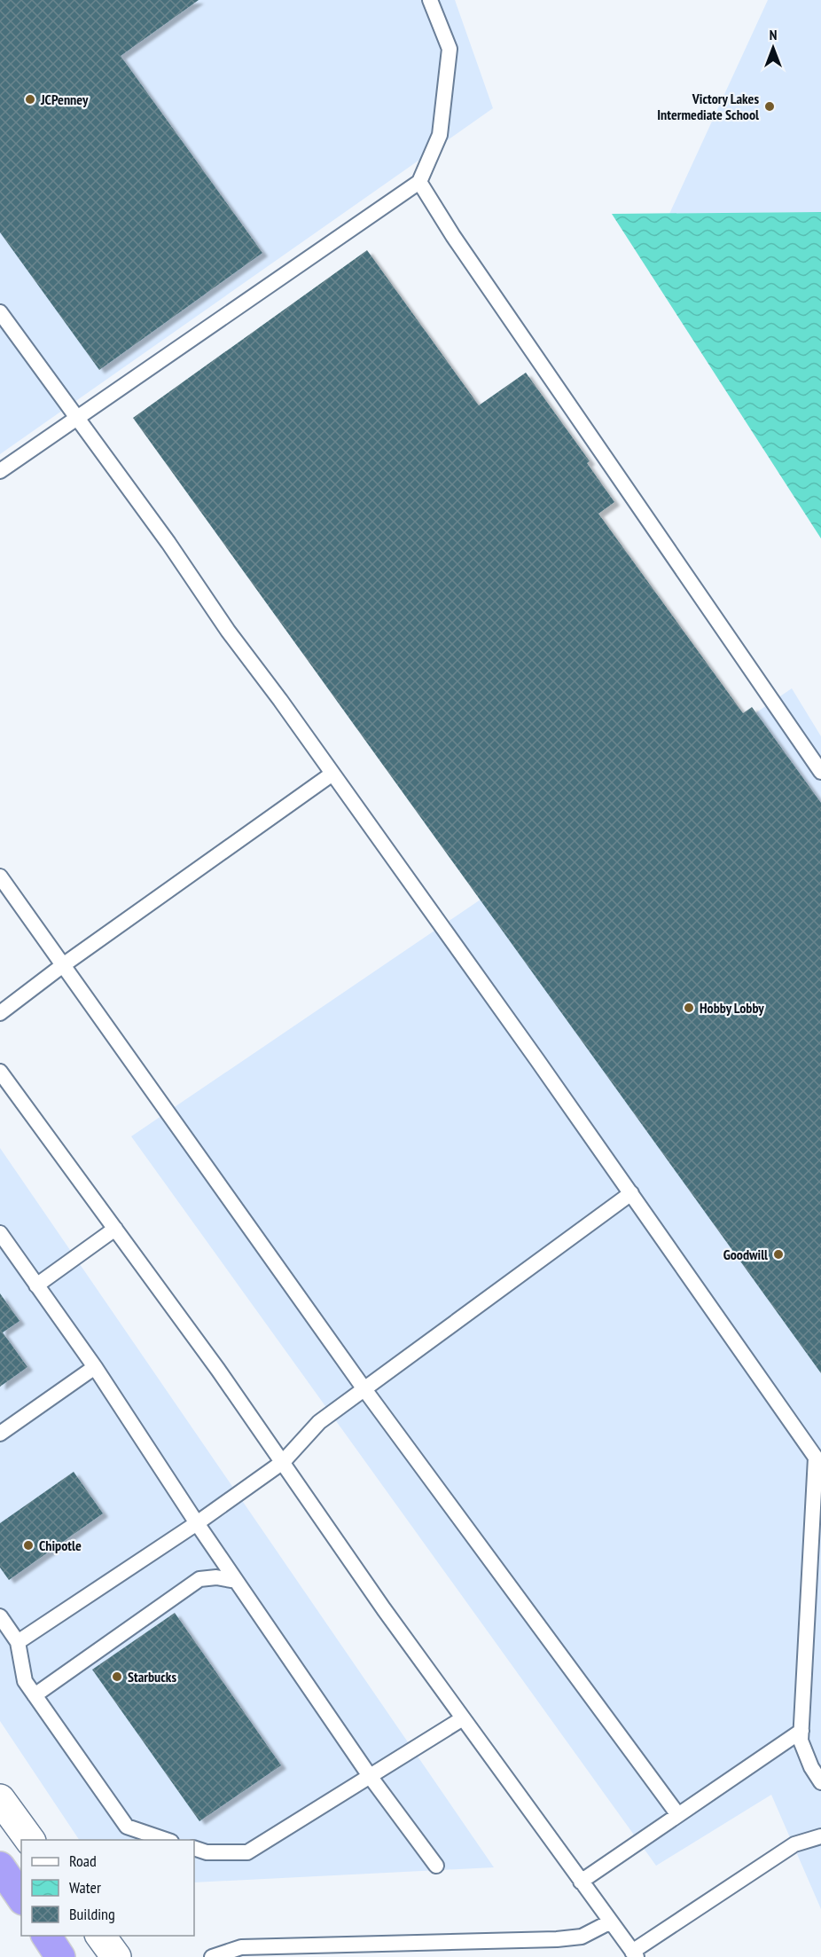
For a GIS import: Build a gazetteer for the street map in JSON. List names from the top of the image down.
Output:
{
  "places": [
    "JCPenney",
    "Victory Lakes Intermediate School",
    "Hobby Lobby",
    "Goodwill",
    "Chipotle",
    "Starbucks"
  ],
  "legend": ["Road", "Water", "Building"],
  "north": "top"
}
